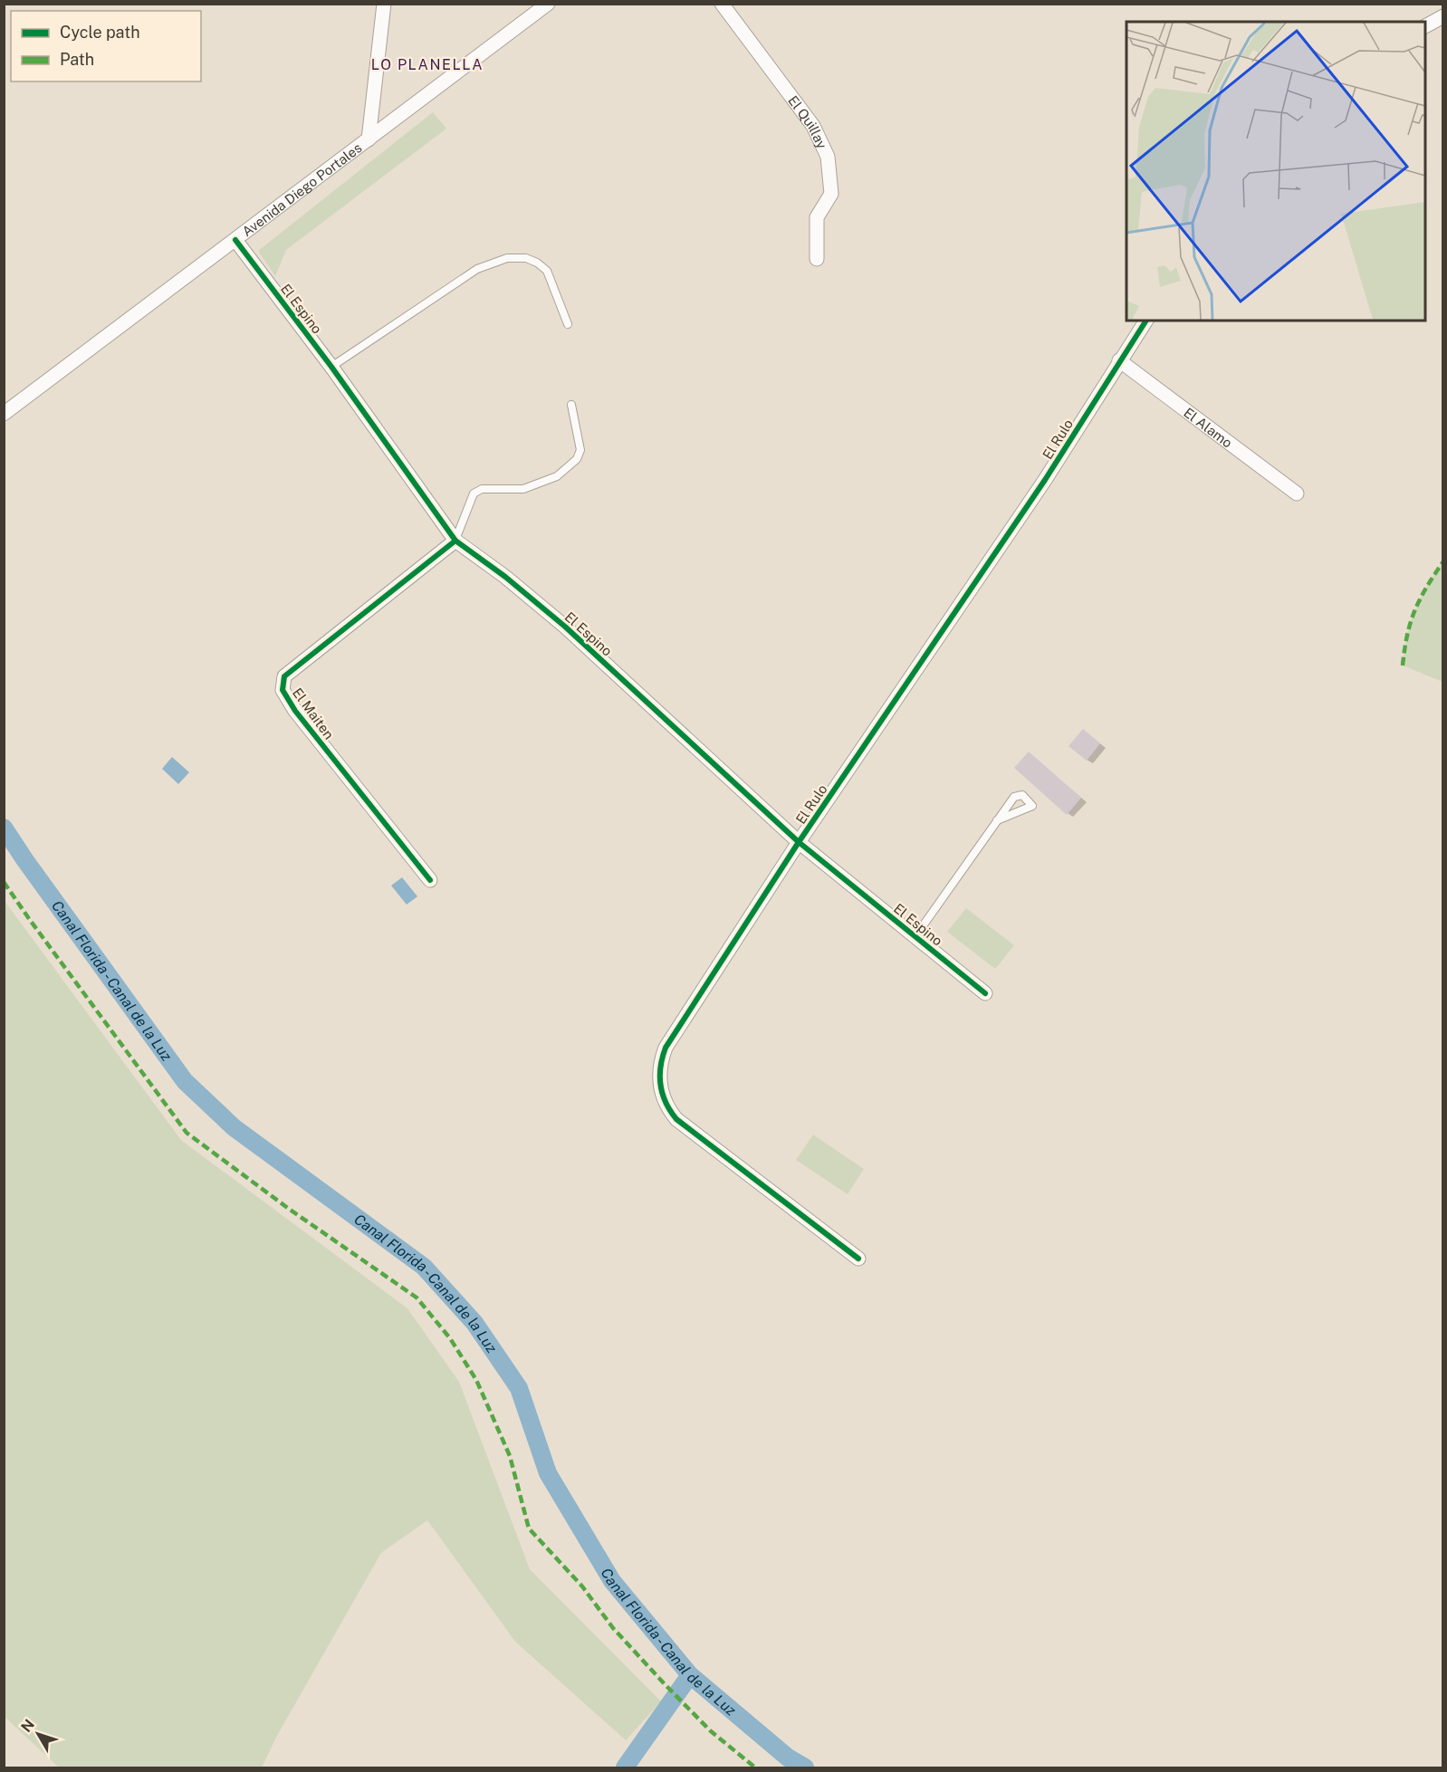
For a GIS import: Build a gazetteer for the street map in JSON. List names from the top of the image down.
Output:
{
  "streets": {
    "street": [
      "El Quillay",
      "Avenida Diego Portales",
      "El Espino",
      "El Alamo",
      "El Rulo",
      "El Maiten"
    ]
  },
  "crossings": [
    ["Avenida Diego Portales", "El Espino"],
    ["El Espino", "El Rulo"],
    ["El Espino", "El Maiten"],
    ["El Alamo", "El Rulo"]
  ],
  "districts": ["LO PLANELLA"],
  "water": ["Canal Florida - Canal de la Luz"],
  "legend": ["Cycle path", "Path"],
  "north": "top left"
}
